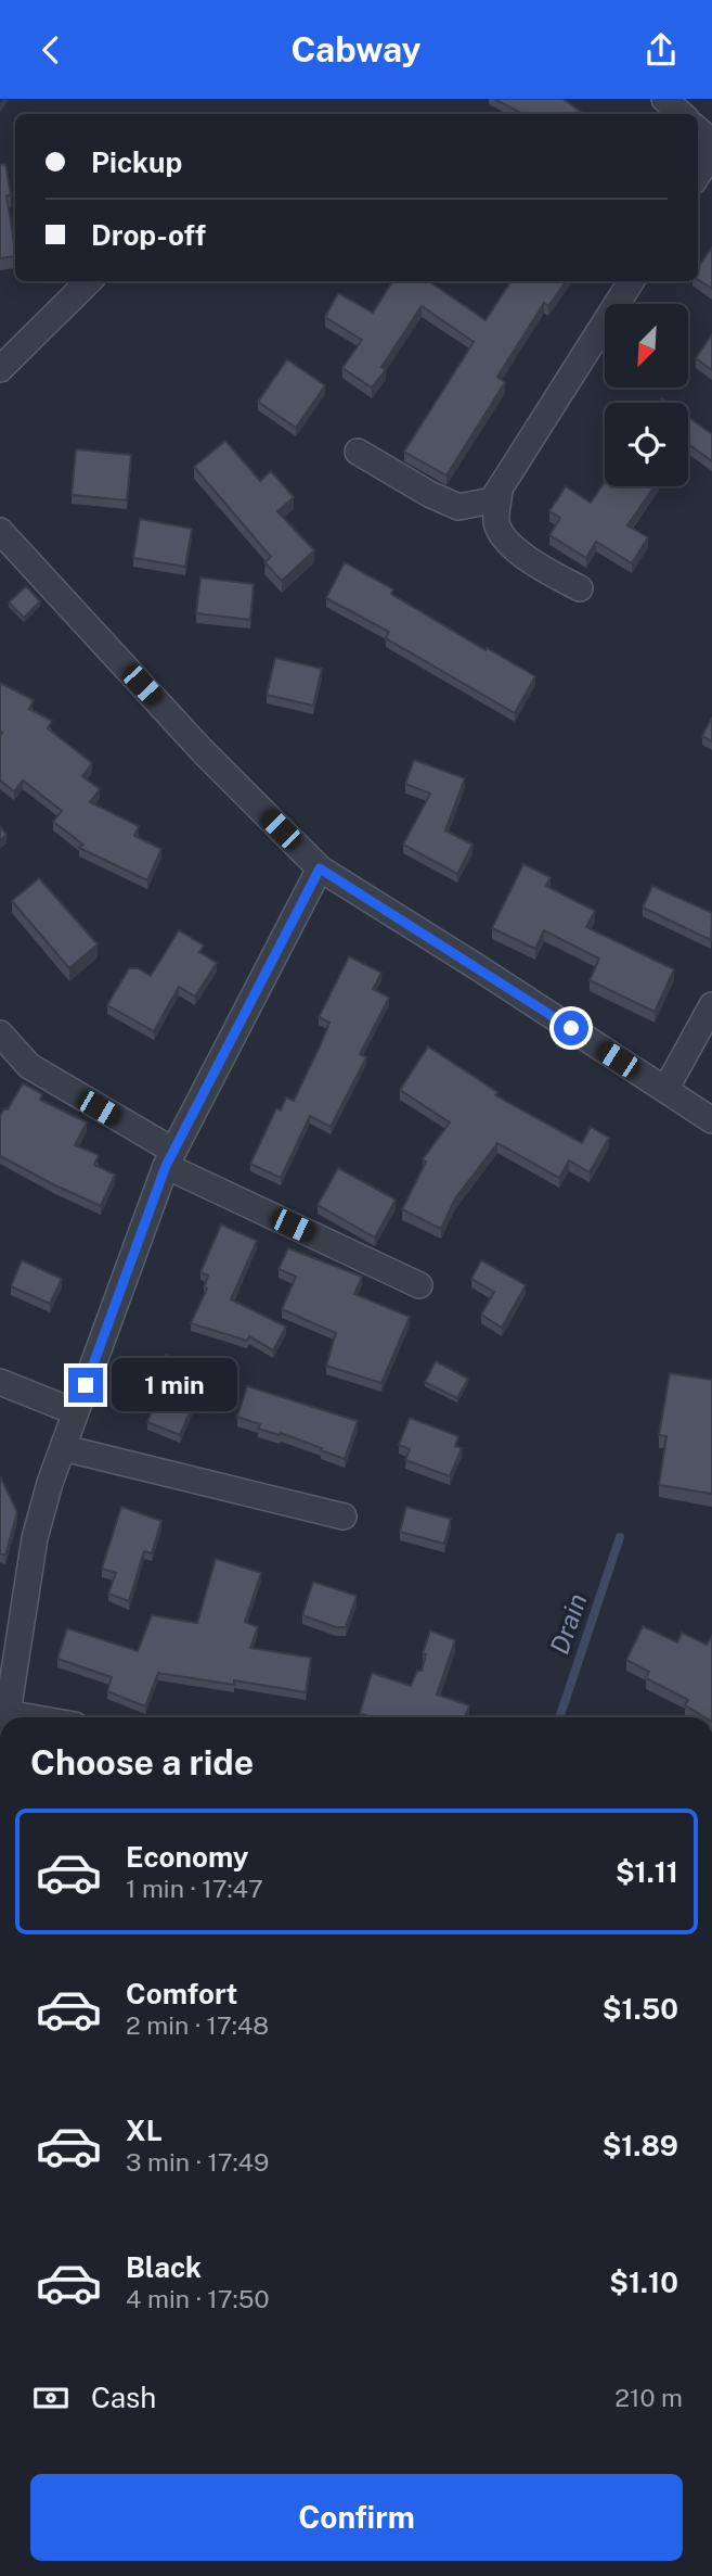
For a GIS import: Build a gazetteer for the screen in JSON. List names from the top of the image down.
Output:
{
  "water": ["Drain"],
  "north": "bottom left",
  "page": {
    "header": "Cabway",
    "banner": ["Pickup", "Drop-off"],
    "bubble": "1 min",
    "heading": "Choose a ride",
    "list": [
      {
        "name": "Economy",
        "note": "1 min · 17:47",
        "value": "$1.11"
      },
      {
        "name": "Comfort",
        "note": "2 min · 17:48",
        "value": "$1.50"
      },
      {
        "name": "XL",
        "note": "3 min · 17:49",
        "value": "$1.89"
      },
      {
        "name": "Black",
        "note": "4 min · 17:50",
        "value": "$1.10"
      }
    ],
    "pay": ["Cash", "210 m"],
    "buttons": "Confirm"
  }
}
